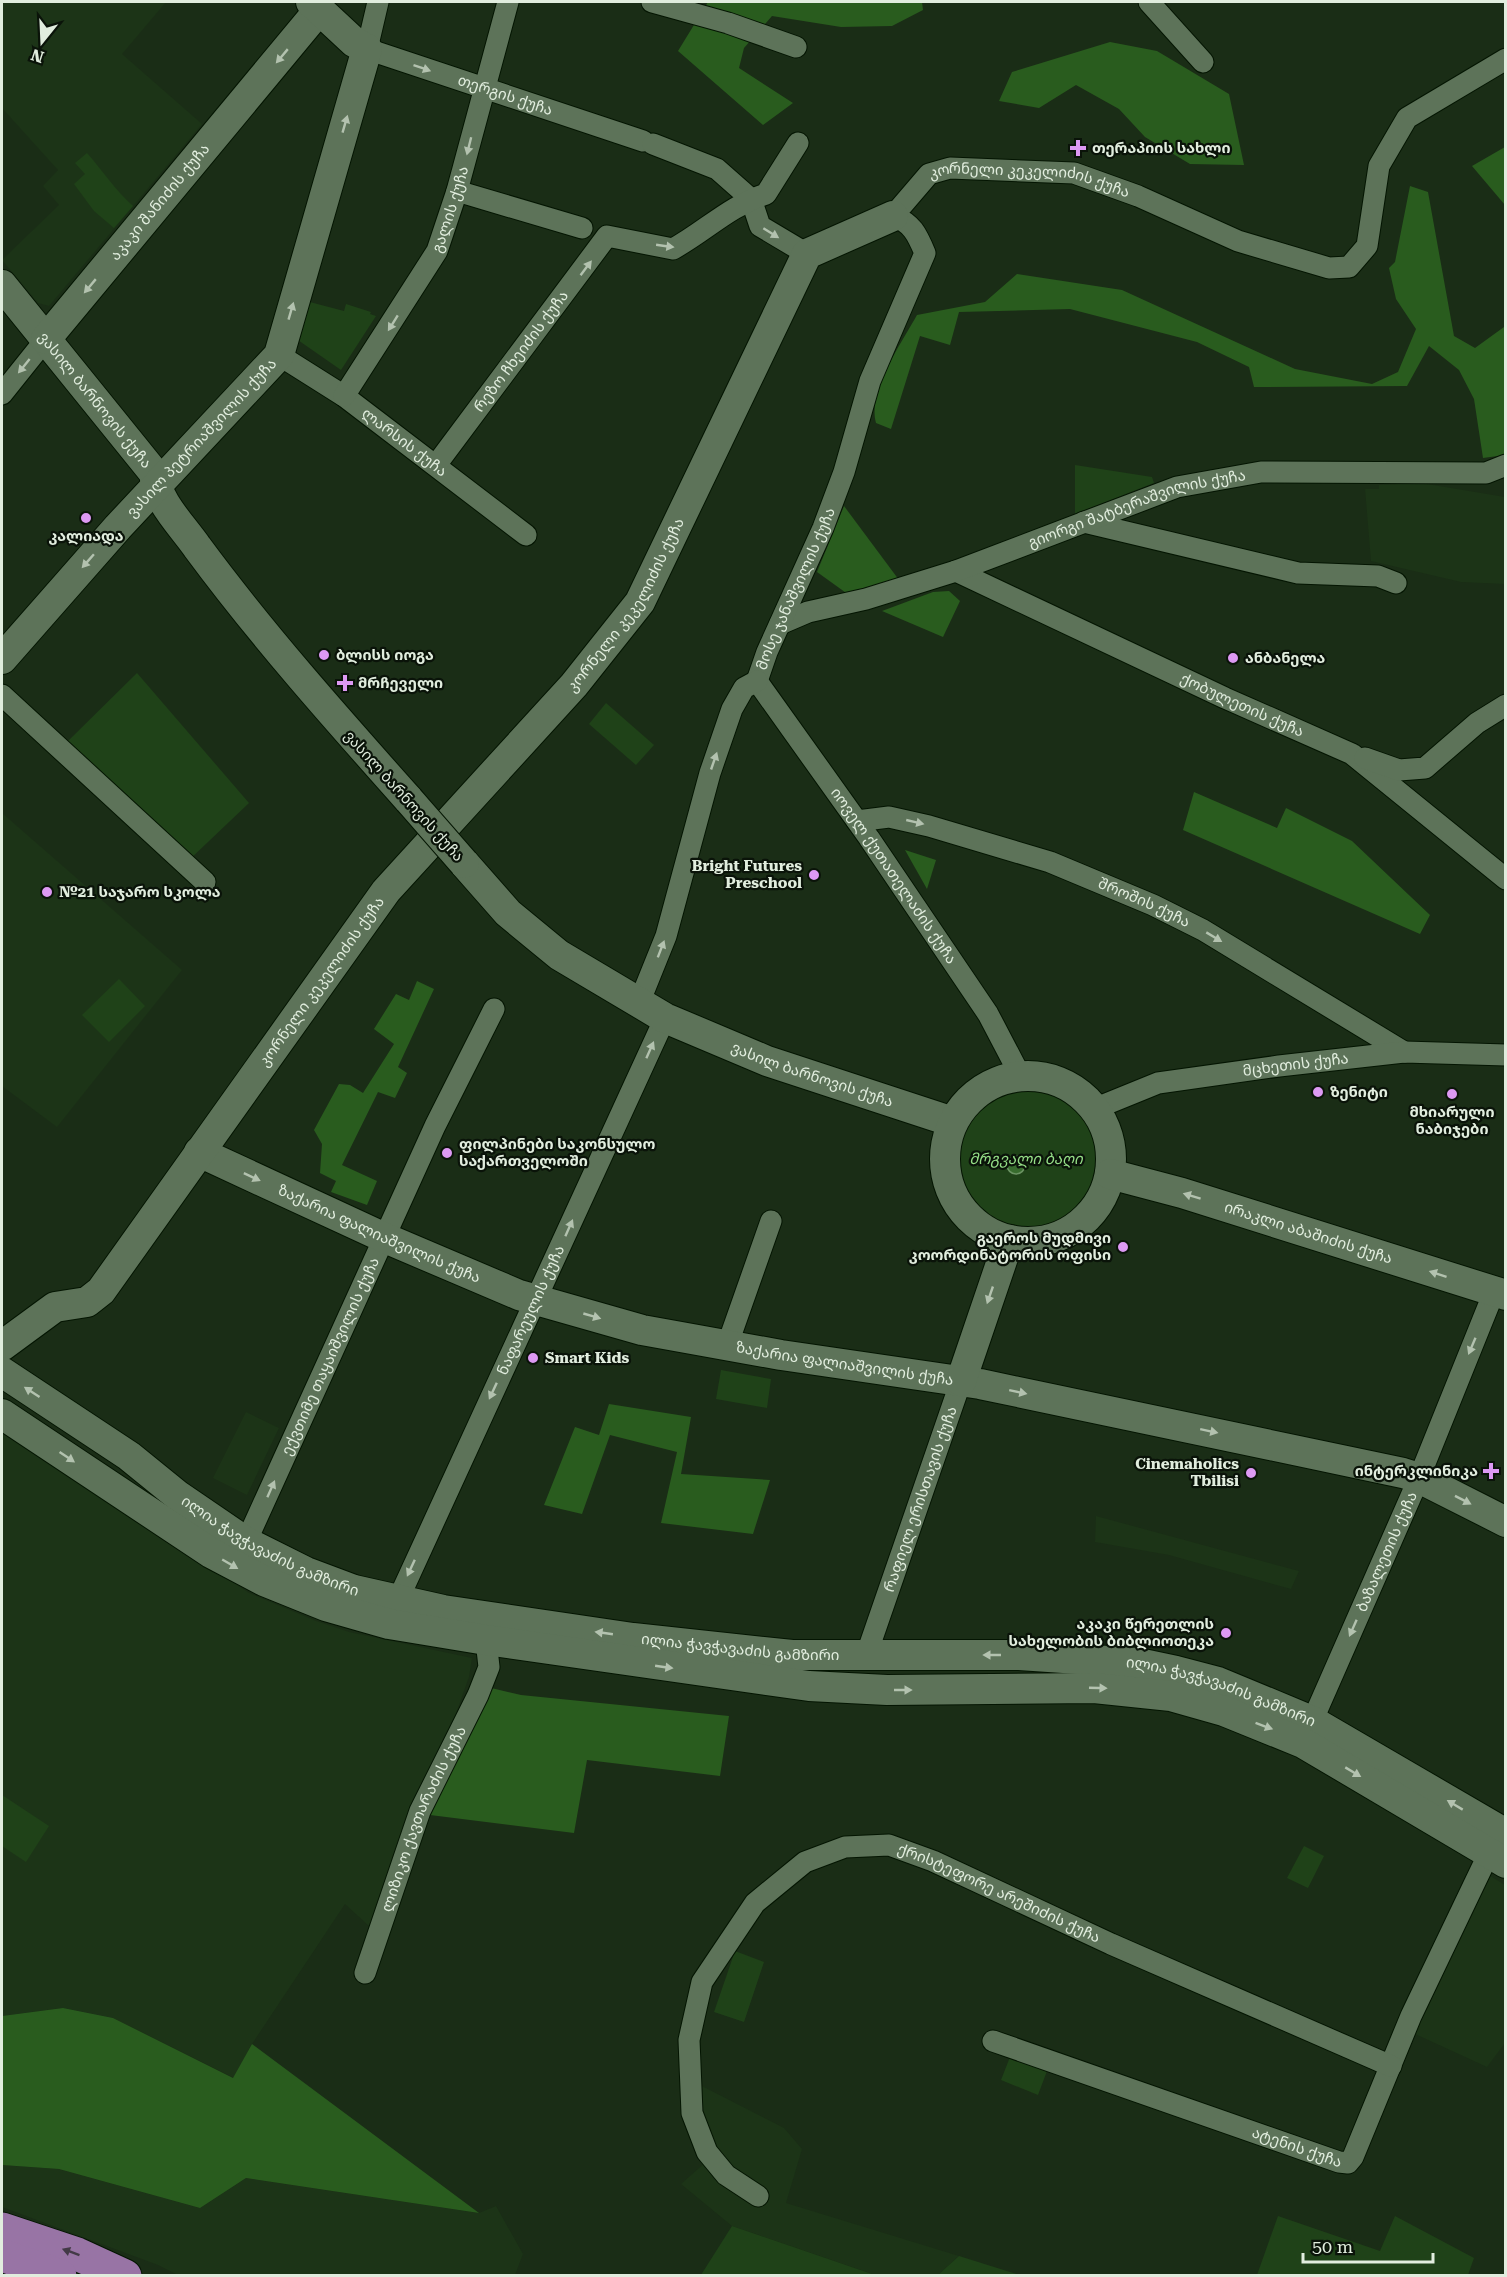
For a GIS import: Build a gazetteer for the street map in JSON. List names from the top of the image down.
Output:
{
  "streets": {
    "street": [
      "თერგის ქუჩა",
      "კორნელი კეკელიძის ქუჩა",
      "აკაკი შანიძის ქუჩა",
      "გალის ქუჩა",
      "რეზო ჩხეიძის ქუჩა",
      "ვასილ ბარნოვის ქუჩა",
      "ვასილ პეტრიაშვილის ქუჩა",
      "ლარსის ქუჩა",
      "გიორგი შატბერაშვილის ქუჩა",
      "მოსე ჯანაშვილის ქუჩა",
      "ქობულეთის ქუჩა",
      "იოველ ქუთათელაძის ქუჩა",
      "შროშის ქუჩა",
      "მცხეთის ქუჩა",
      "ირაკლი აბაშიძის ქუჩა",
      "ზაქარია ფალიაშვილის ქუჩა",
      "ნაფარეულის ქუჩა",
      "ექვთიმე თაყაიშვილის ქუჩა",
      "რაფიელ ერისთავის ქუჩა",
      "ილია ჭავჭავაძის გამზირი",
      "ბაზალეთის ქუჩა",
      "ლიზიკო ქავთარაძის ქუჩა",
      "ქრისტეფორე არეშიძის ქუჩა",
      "ატენის ქუჩა"
    ]
  },
  "crossings": [
    ["თერგის ქუჩა", "კორნელი კეკელიძის ქუჩა"],
    ["თერგის ქუჩა", "გალის ქუჩა"],
    ["თერგის ქუჩა", "რეზო ჩხეიძის ქუჩა"],
    ["თერგის ქუჩა", "ვასილ პეტრიაშვილის ქუჩა"],
    ["კორნელი კეკელიძის ქუჩა", "მოსე ჯანაშვილის ქუჩა"],
    ["კორნელი კეკელიძის ქუჩა", "ზაქარია ფალიაშვილის ქუჩა"],
    ["აკაკი შანიძის ქუჩა", "ვასილ ბარნოვის ქუჩა"],
    ["გალის ქუჩა", "ლარსის ქუჩა"],
    ["რეზო ჩხეიძის ქუჩა", "ლარსის ქუჩა"],
    ["ვასილ ბარნოვის ქუჩა", "ვასილ პეტრიაშვილის ქუჩა"],
    ["ვასილ ბარნოვის ქუჩა", "მოსე ჯანაშვილის ქუჩა"],
    ["ვასილ ბარნოვის ქუჩა", "იოველ ქუთათელაძის ქუჩა"],
    ["ვასილ ბარნოვის ქუჩა", "მცხეთის ქუჩა"],
    ["ვასილ ბარნოვის ქუჩა", "ირაკლი აბაშიძის ქუჩა"],
    ["ვასილ ბარნოვის ქუჩა", "ნაფარეულის ქუჩა"],
    ["ვასილ ბარნოვის ქუჩა", "რაფიელ ერისთავის ქუჩა"],
    ["ვასილ პეტრიაშვილის ქუჩა", "ლარსის ქუჩა"],
    ["გიორგი შატბერაშვილის ქუჩა", "მოსე ჯანაშვილის ქუჩა"],
    ["გიორგი შატბერაშვილის ქუჩა", "ქობულეთის ქუჩა"],
    ["მოსე ჯანაშვილის ქუჩა", "იოველ ქუთათელაძის ქუჩა"],
    ["იოველ ქუთათელაძის ქუჩა", "შროშის ქუჩა"],
    ["იოველ ქუთათელაძის ქუჩა", "მცხეთის ქუჩა"],
    ["იოველ ქუთათელაძის ქუჩა", "ირაკლი აბაშიძის ქუჩა"],
    ["იოველ ქუთათელაძის ქუჩა", "რაფიელ ერისთავის ქუჩა"],
    ["შროშის ქუჩა", "მცხეთის ქუჩა"],
    ["მცხეთის ქუჩა", "ირაკლი აბაშიძის ქუჩა"],
    ["მცხეთის ქუჩა", "რაფიელ ერისთავის ქუჩა"],
    ["ირაკლი აბაშიძის ქუჩა", "რაფიელ ერისთავის ქუჩა"],
    ["ირაკლი აბაშიძის ქუჩა", "ბაზალეთის ქუჩა"],
    ["ზაქარია ფალიაშვილის ქუჩა", "ნაფარეულის ქუჩა"],
    ["ზაქარია ფალიაშვილის ქუჩა", "ექვთიმე თაყაიშვილის ქუჩა"],
    ["ზაქარია ფალიაშვილის ქუჩა", "რაფიელ ერისთავის ქუჩა"],
    ["ზაქარია ფალიაშვილის ქუჩა", "ბაზალეთის ქუჩა"],
    ["ნაფარეულის ქუჩა", "ილია ჭავჭავაძის გამზირი"],
    ["ექვთიმე თაყაიშვილის ქუჩა", "ილია ჭავჭავაძის გამზირი"],
    ["რაფიელ ერისთავის ქუჩა", "ილია ჭავჭავაძის გამზირი"],
    ["ილია ჭავჭავაძის გამზირი", "ბაზალეთის ქუჩა"],
    ["ილია ჭავჭავაძის გამზირი", "ლიზიკო ქავთარაძის ქუჩა"],
    ["ილია ჭავჭავაძის გამზირი", "ატენის ქუჩა"],
    ["ქრისტეფორე არეშიძის ქუჩა", "ატენის ქუჩა"]
  ],
  "one_way": [
    "თერგის ქუჩა",
    "აკაკი შანიძის ქუჩა",
    "გალის ქუჩა",
    "რეზო ჩხეიძის ქუჩა",
    "მოსე ჯანაშვილის ქუჩა",
    "შროშის ქუჩა",
    "ირაკლი აბაშიძის ქუჩა",
    "ზაქარია ფალიაშვილის ქუჩა",
    "ექვთიმე თაყაიშვილის ქუჩა",
    "ბაზალეთის ქუჩა"
  ],
  "parks": ["მრგვალი ბაღი"],
  "places": {
    "health": ["თერაპიის სახლი", "მრჩეველი", "ინტერკლინიკა"],
    "other": [
      "კალიადა",
      "ბლისს იოგა",
      "ანბანელა",
      "Bright Futures Preschool",
      "№21 საჯარო სკოლა",
      "ზენიტი",
      "მხიარული ნაბიჯები",
      "ფილპინები საკონსულო საქართველოში",
      "გაეროს მუდმივი კოორდინატორის ოფისი",
      "Smart Kids",
      "Cinemaholics Tbilisi",
      "აკაკი წერეთლის სახელობის ბიბლიოთეკა"
    ]
  },
  "scale_bar": "50 m",
  "north": "bottom"
}
